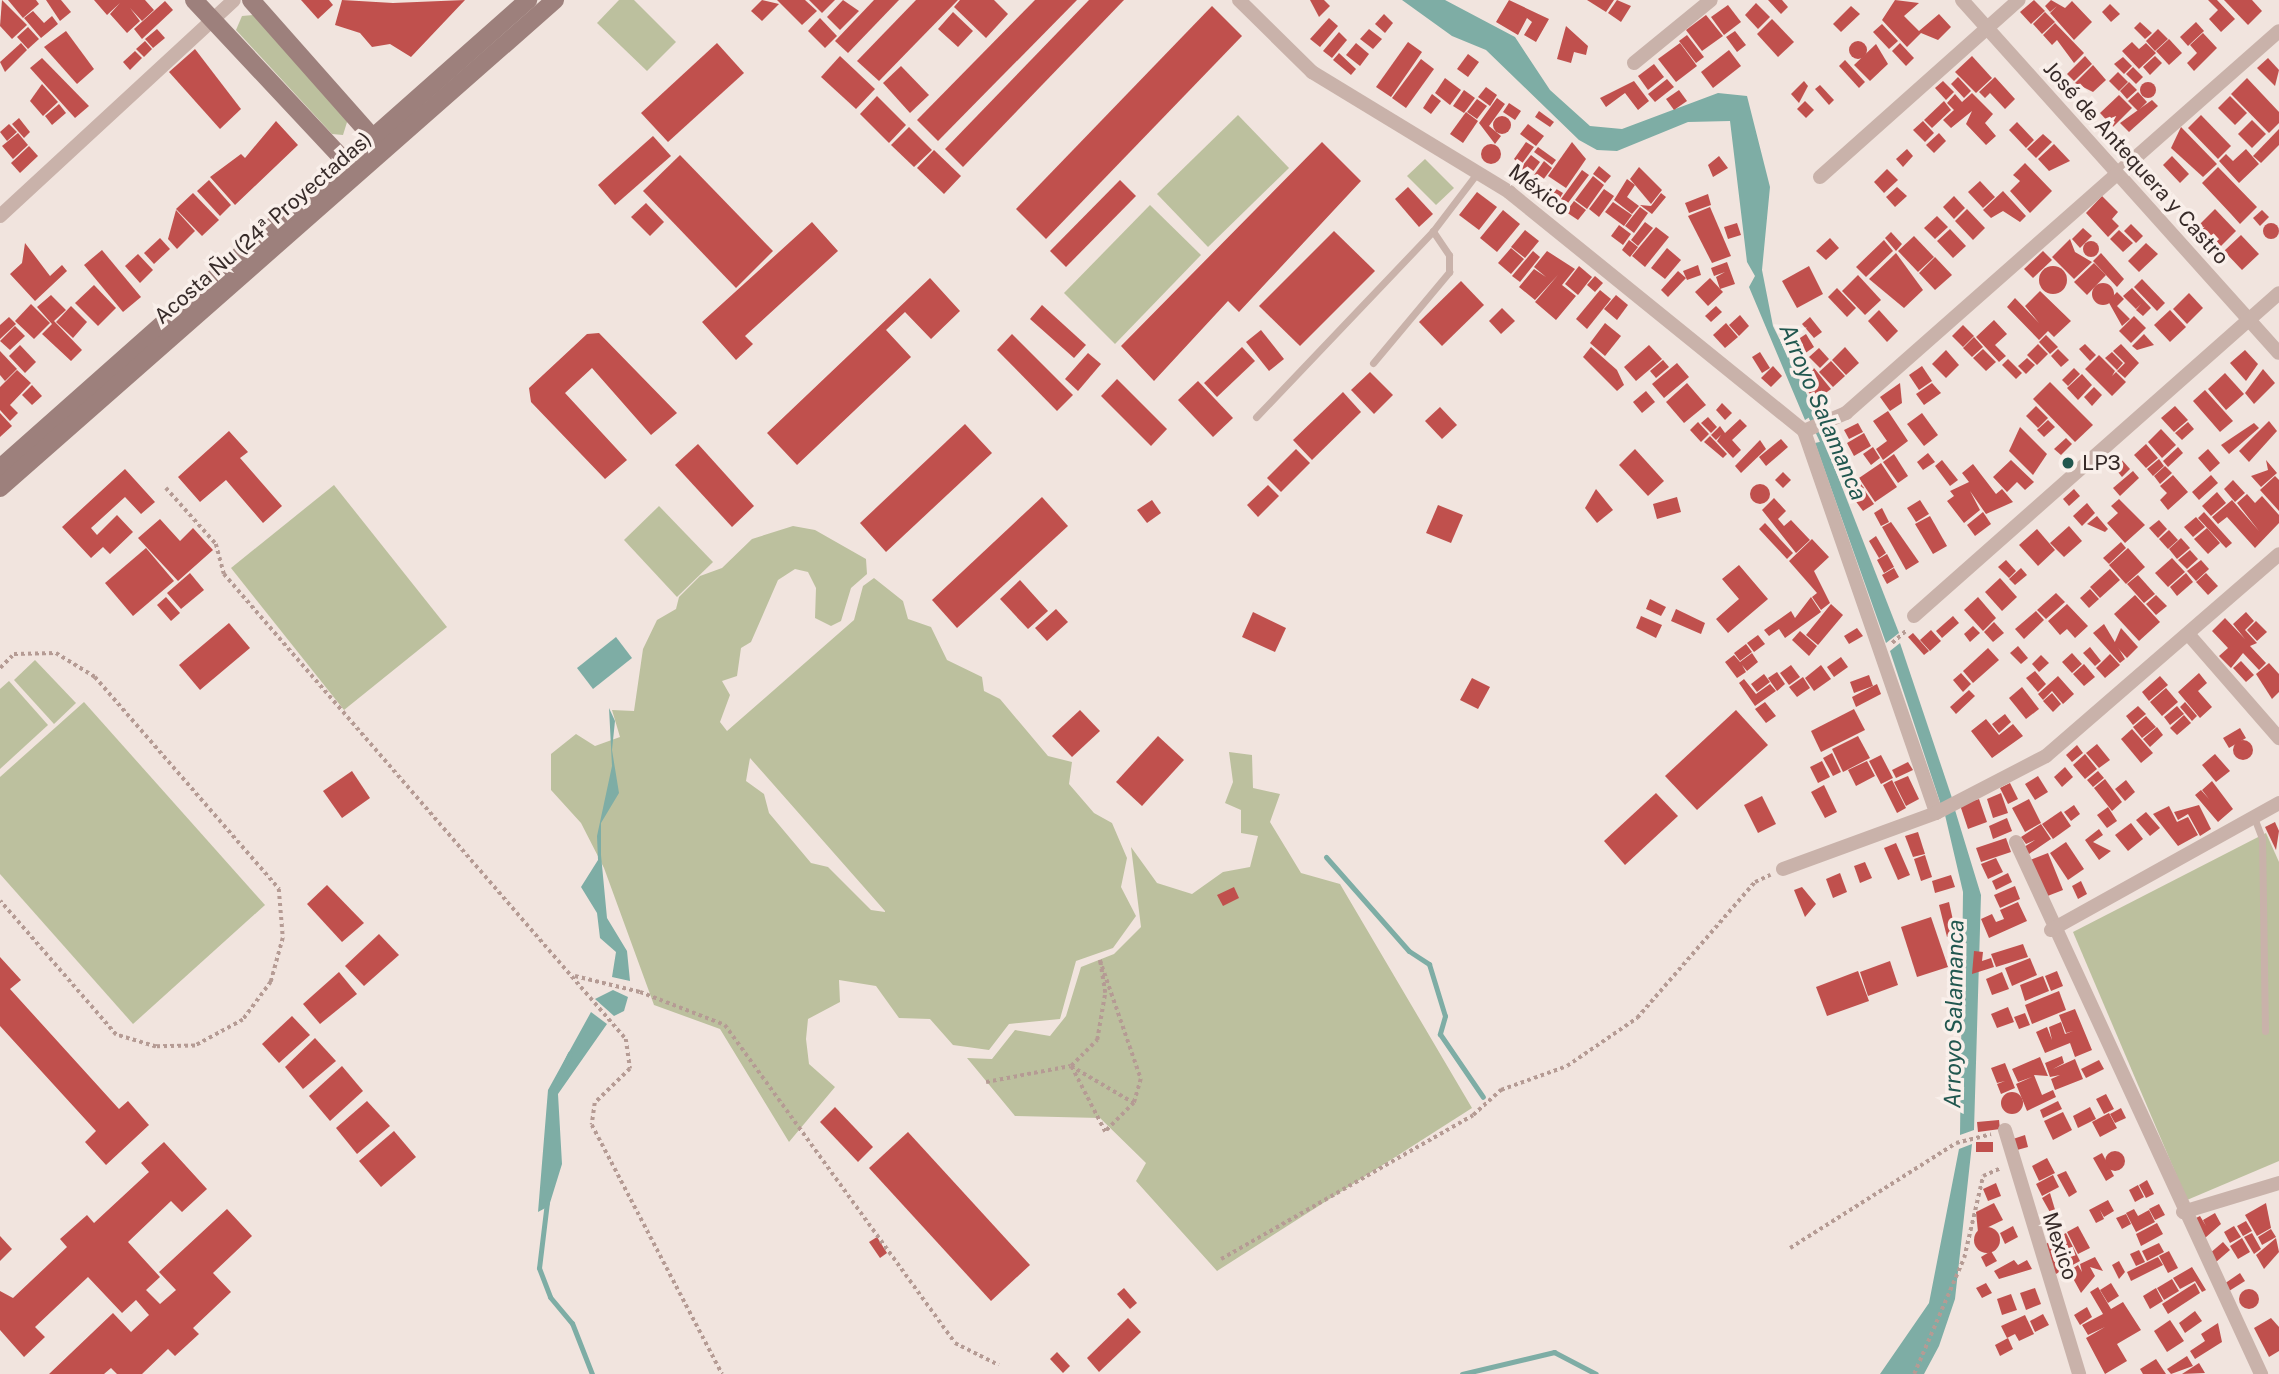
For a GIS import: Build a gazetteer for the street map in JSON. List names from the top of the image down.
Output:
{
  "streets": {
    "street": [
      "José de Antequera y Castro",
      "México",
      "Acosta Ñu (24ª Proyectadas)",
      "Mexico"
    ]
  },
  "water": ["Arroyo Salamanca"],
  "places": ["LP3"]
}
